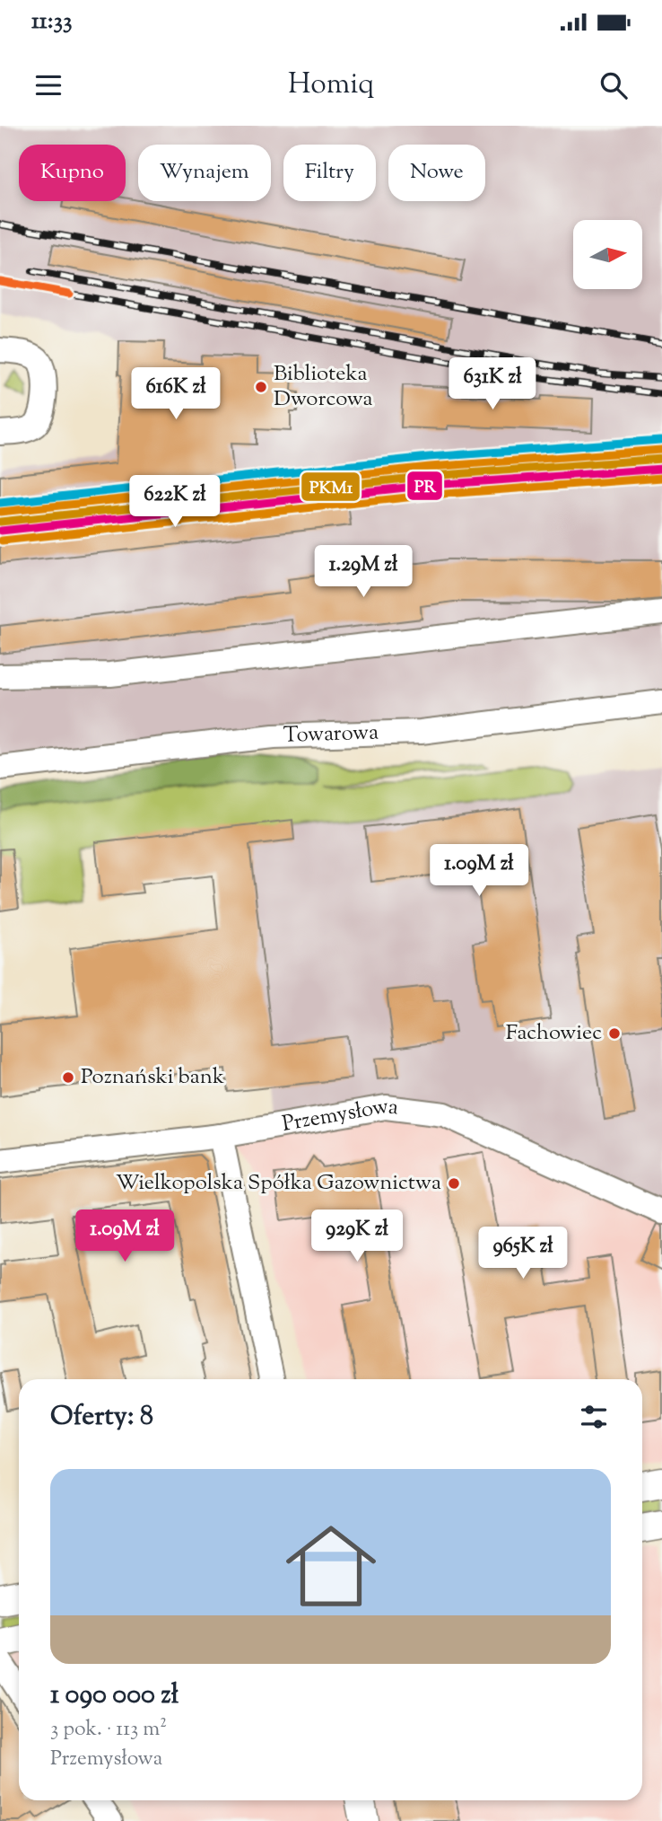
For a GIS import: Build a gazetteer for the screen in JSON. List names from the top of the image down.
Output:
{
  "streets": {
    "street": ["Towarowa", "Przemysłowa"]
  },
  "places": [
    "Biblioteka Dworcowa",
    "Fachowiec",
    "Poznański bank",
    "Wielkopolska Spółka Gazownictwa"
  ],
  "lines": ["transit line PKM1", "transit line PR"],
  "north": "right",
  "page": {
    "status": "11:33",
    "header": "Homiq",
    "chip": [
      "Kupno",
      "Wynajem",
      "Filtry",
      "Nowe"
    ],
    "price": [
      "631K zł",
      "616K zł",
      "622K zł",
      "1.29M zł",
      "1.09M zł",
      "1.09M zł",
      "929K zł",
      "965K zł"
    ],
    "heading": "Oferty: 8",
    "list": [
      {
        "name": "1 090 000 zł",
        "note": "3 pok. · 113 m² · Przemysłowa"
      }
    ]
  }
}
